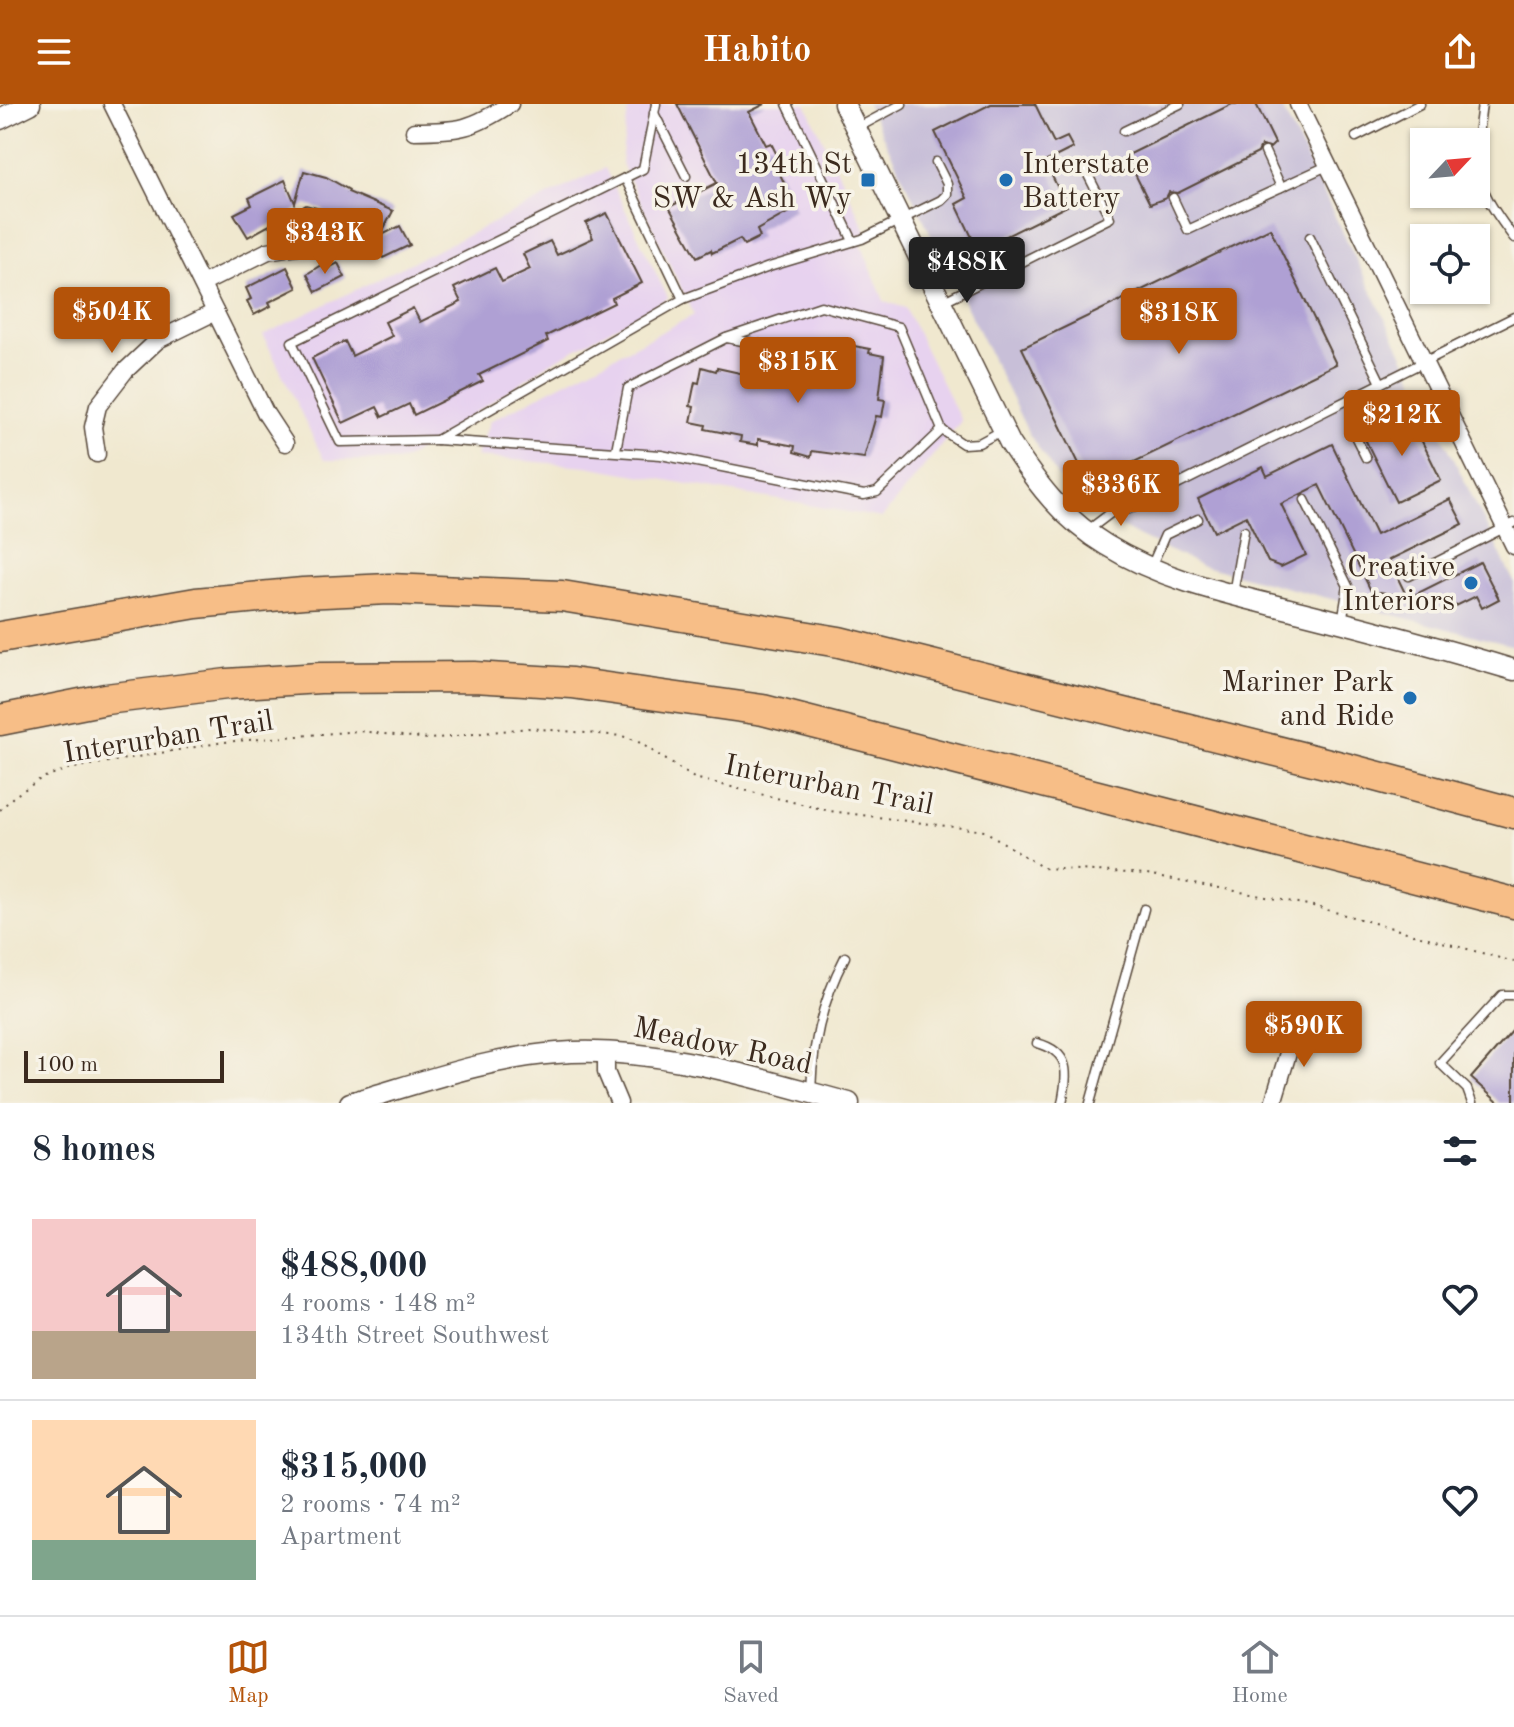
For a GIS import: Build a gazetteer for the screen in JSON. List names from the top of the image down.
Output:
{
  "streets": {
    "street": ["Meadow Road"],
    "path": ["Interurban Trail"]
  },
  "places": {
    "transit": ["134th St SW & Ash Wy"],
    "other": ["Interstate Battery", "Creative Interiors", "Mariner Park and Ride"]
  },
  "scale_bar": "100 m",
  "north": "top right",
  "page": {
    "header": "Habito",
    "price": [
      "$343K",
      "$488K",
      "$504K",
      "$318K",
      "$315K",
      "$212K",
      "$336K",
      "$590K"
    ],
    "scale": "100 m",
    "heading": "8 homes",
    "list": [
      {
        "name": "$488,000",
        "note": "4 rooms · 148 m² · 134th Street Southwest"
      },
      {
        "name": "$315,000",
        "note": "2 rooms · 74 m² · Apartment"
      }
    ],
    "tabs": ["Map", "Saved", "Home"]
  }
}
